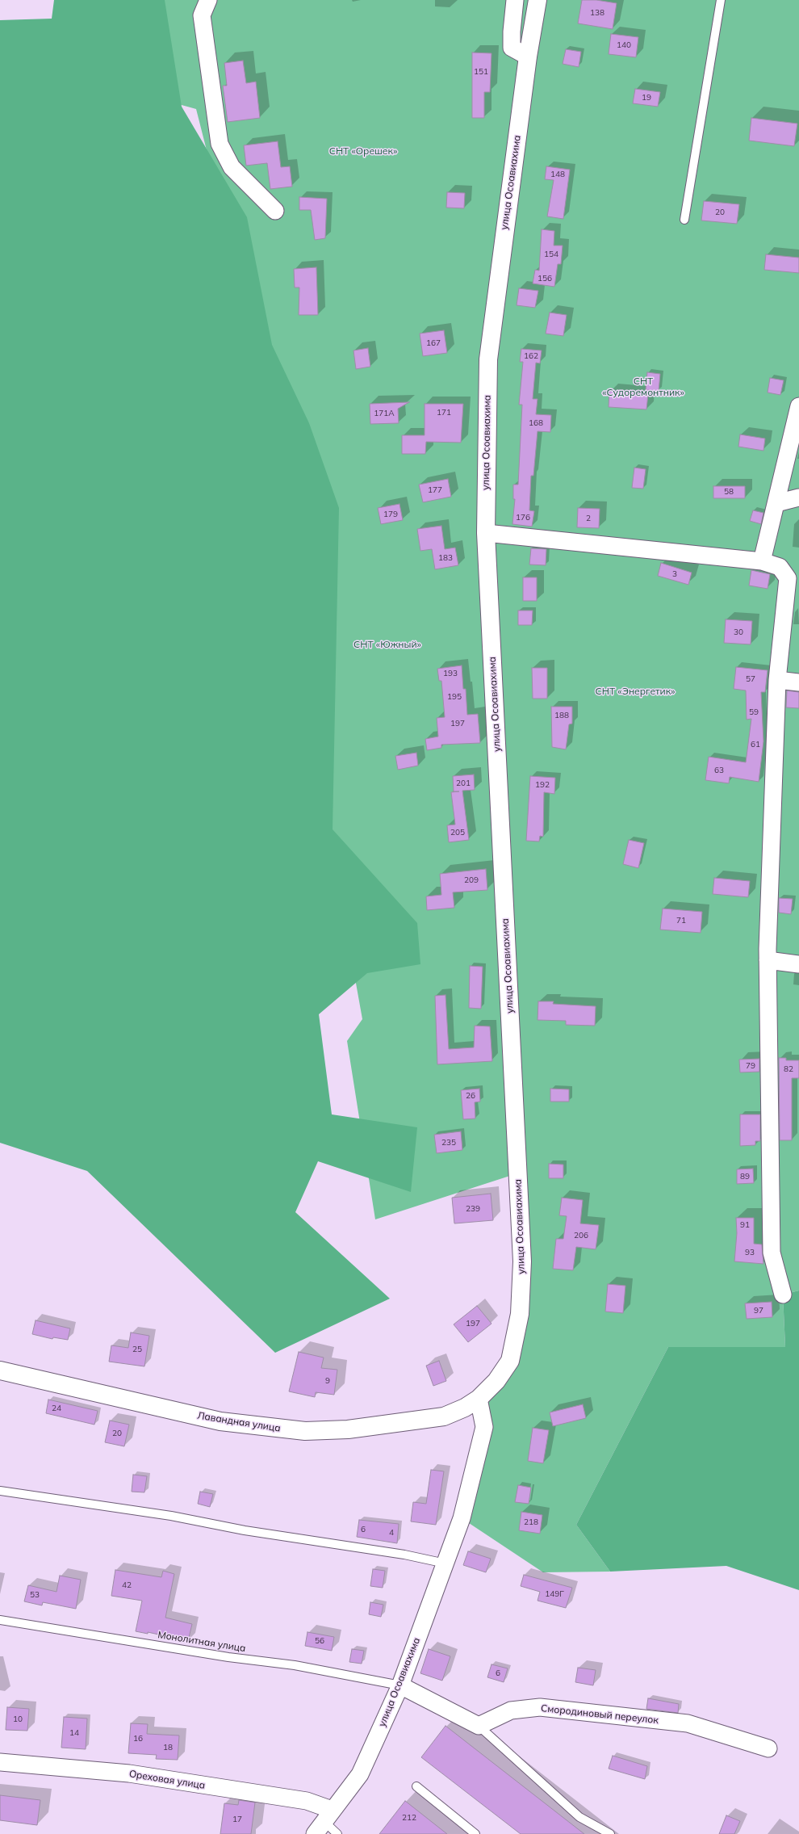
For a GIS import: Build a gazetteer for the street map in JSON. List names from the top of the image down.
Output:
{
  "streets": {
    "street": [
      "улица Осоавиахима",
      "Лавандная улица",
      "Смородиновый переулок",
      "Ореховая улица"
    ],
    "lane": ["Монолитная улица"]
  },
  "crossings": [
    ["улица Осоавиахима", "Лавандная улица"],
    ["улица Осоавиахима", "Монолитная улица"],
    ["улица Осоавиахима", "Ореховая улица"]
  ],
  "parks": [
    "СНТ «Орешек»",
    "СНТ «Судоремонтник»",
    "СНТ «Южный»",
    "СНТ «Энергетик»"
  ],
  "house_numbers": [
    "138",
    "140",
    "151",
    "19",
    "148",
    "20",
    "154",
    "156",
    "167",
    "162",
    "171",
    "171А",
    "168",
    "177",
    "58",
    "179",
    "176",
    "2",
    "183",
    "3",
    "30",
    "193",
    "57",
    "195",
    "59",
    "188",
    "197",
    "61",
    "63",
    "201",
    "192",
    "205",
    "209",
    "71",
    "79",
    "82",
    "26",
    "235",
    "89",
    "239",
    "91",
    "206",
    "93",
    "97",
    "197",
    "25",
    "9",
    "24",
    "20",
    "218",
    "6",
    "4",
    "42",
    "149Г",
    "53",
    "56",
    "6",
    "10",
    "14",
    "16",
    "18",
    "212",
    "17"
  ]
}
